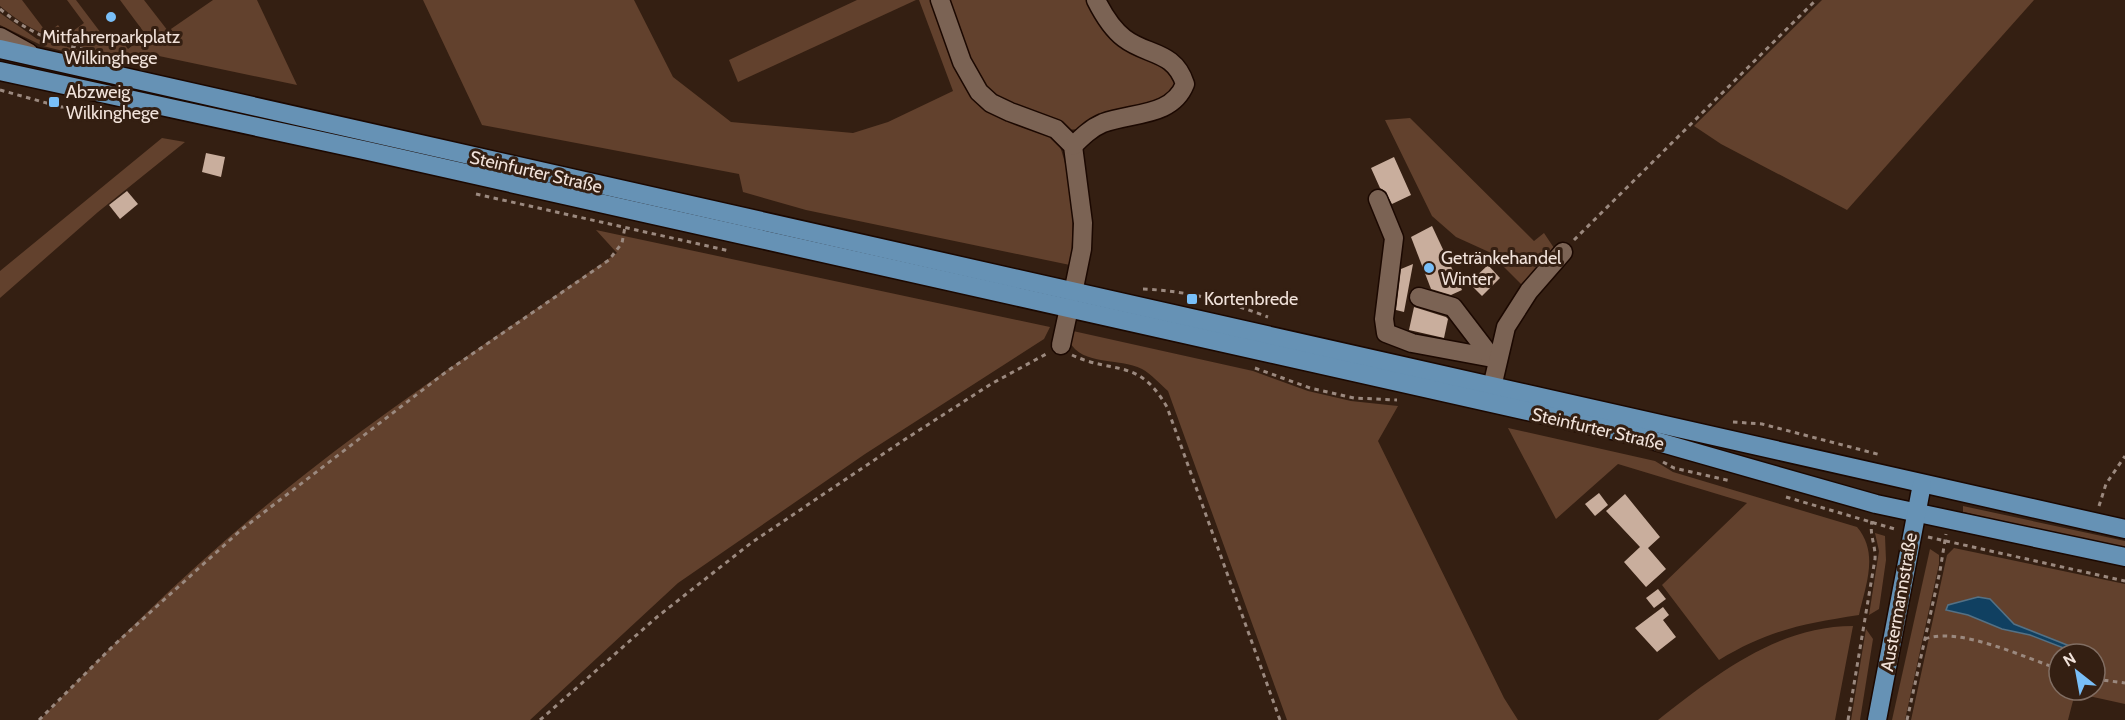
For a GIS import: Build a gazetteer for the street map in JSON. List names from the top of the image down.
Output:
{
  "streets": {
    "main road": ["Steinfurter Straße", "Austermannstraße"]
  },
  "crossings": [
    ["Steinfurter Straße", "Austermannstraße"]
  ],
  "places": {
    "other": ["Mitfahrerparkplatz Wilkinghege", "Getränkehandel Winter"],
    "transit": ["Abzweig Wilkinghege", "Kortenbrede"]
  },
  "north": "top left"
}
